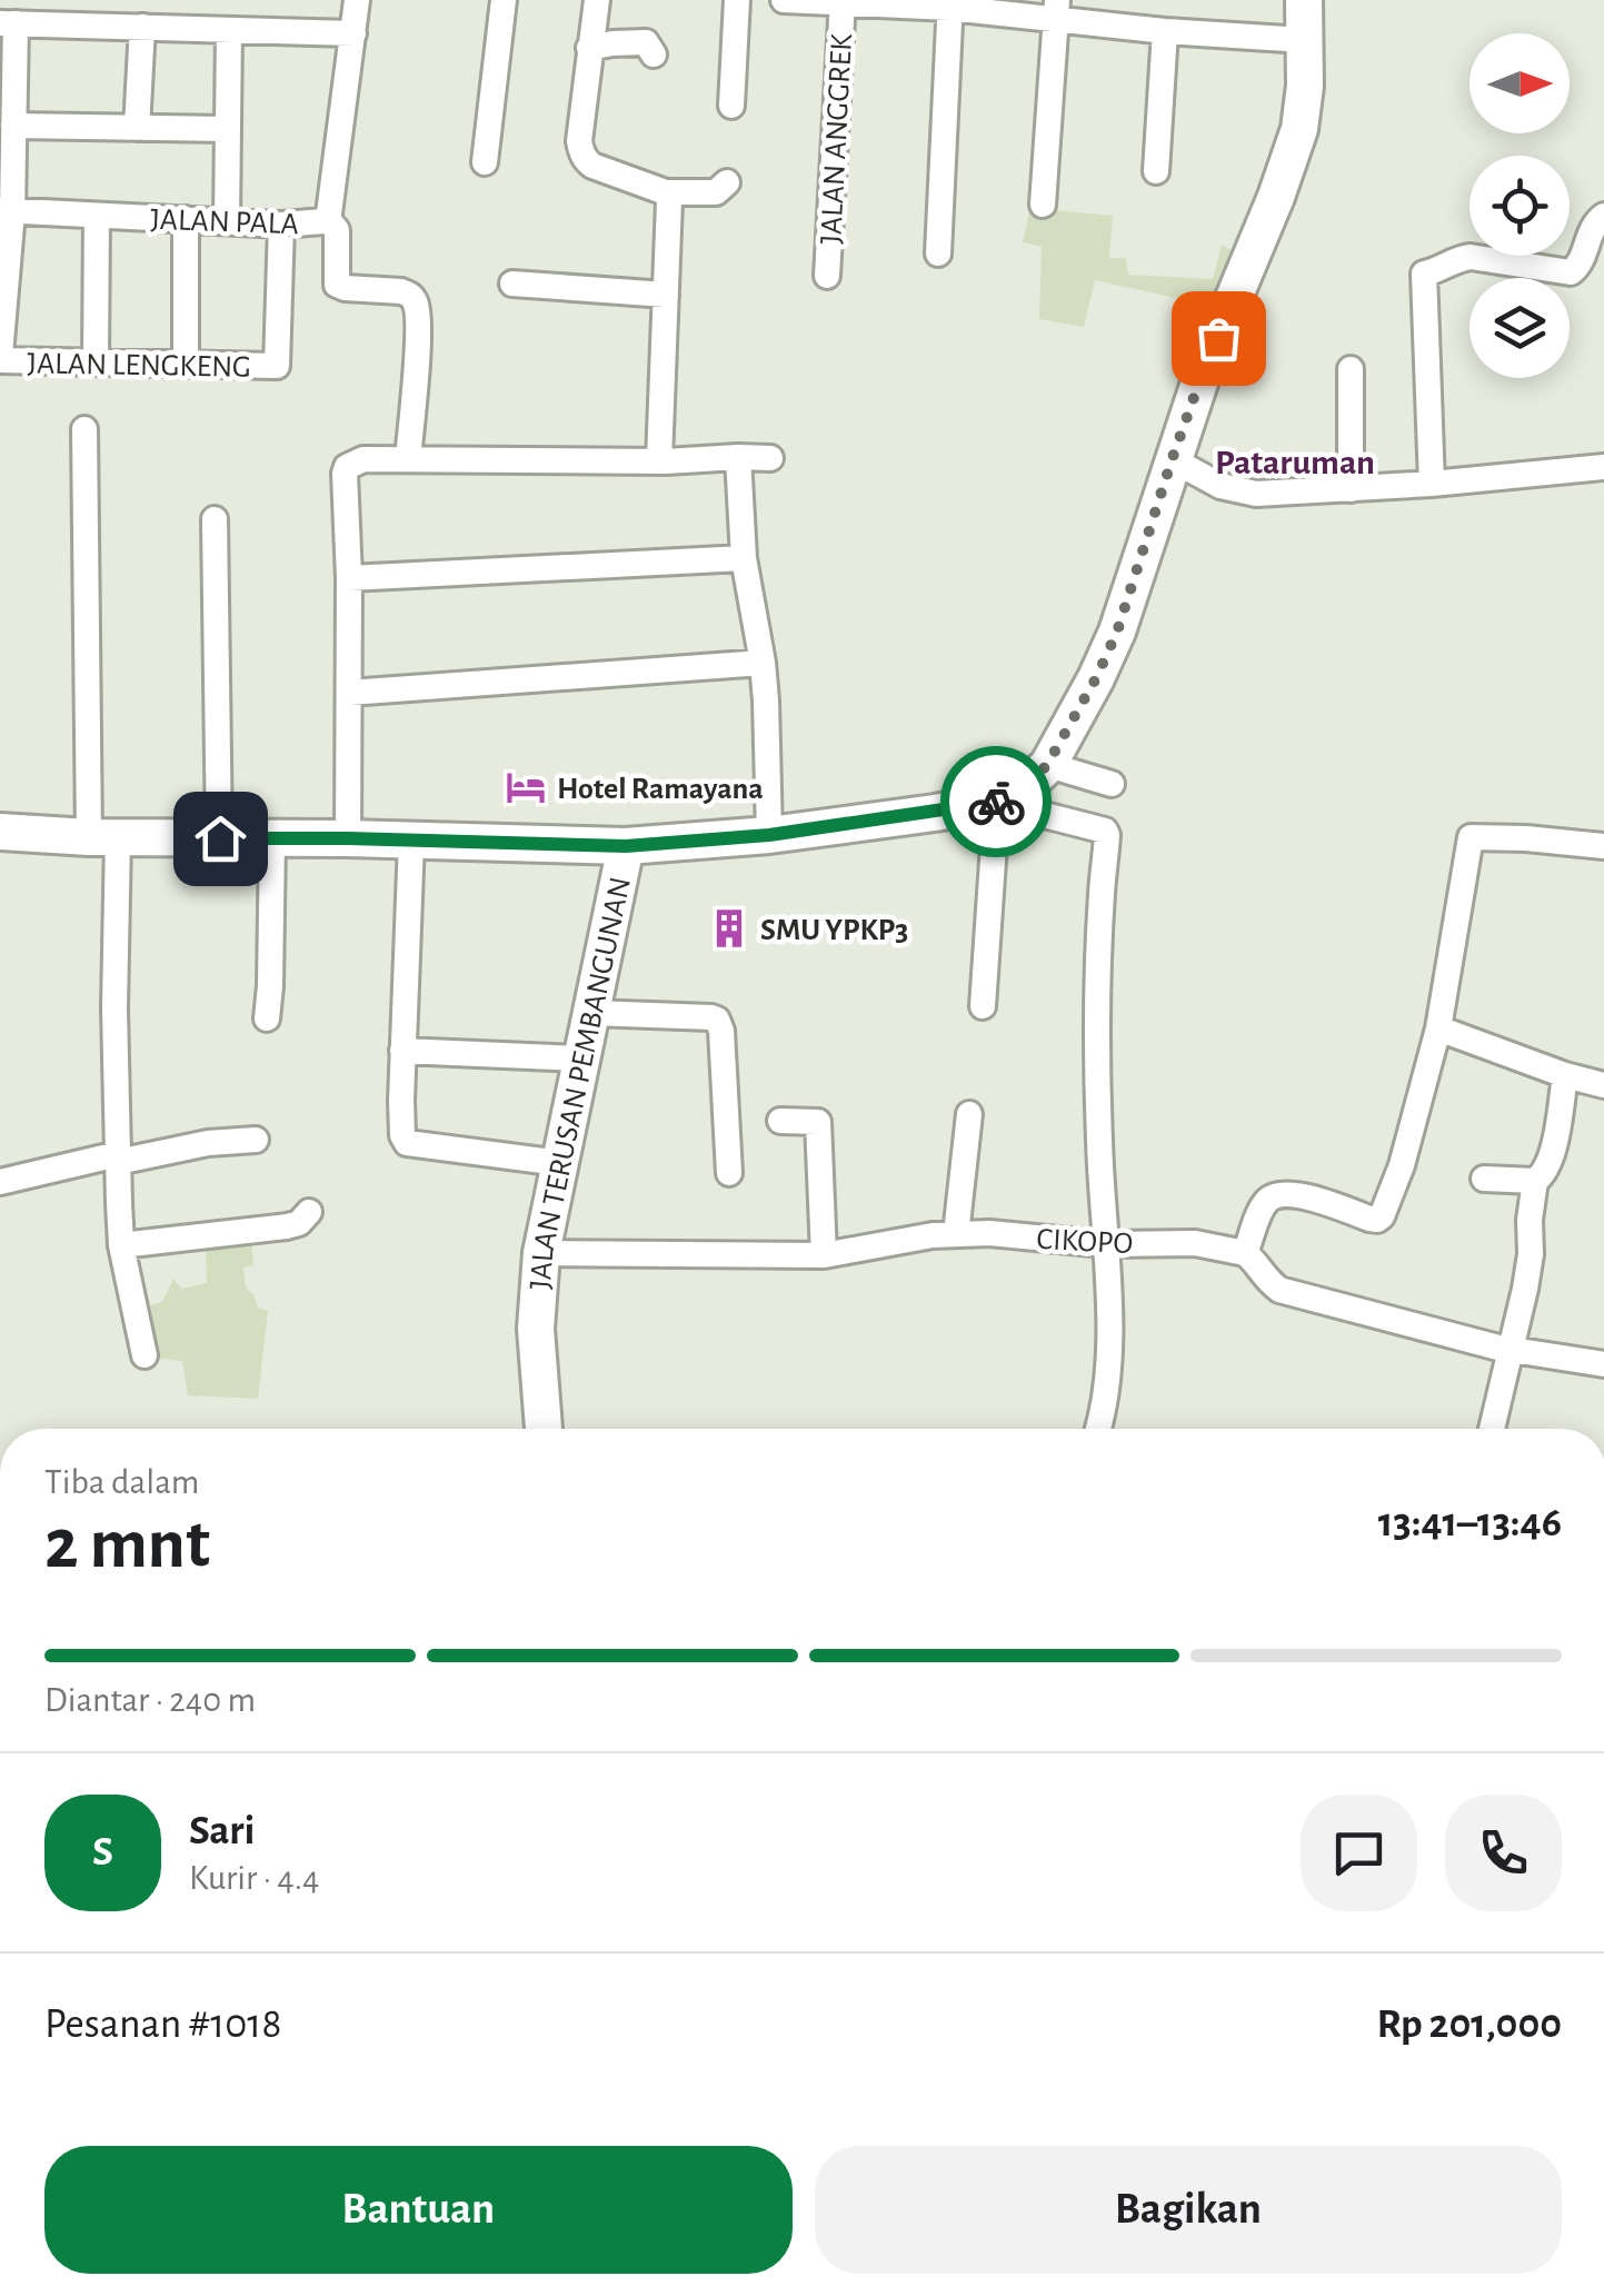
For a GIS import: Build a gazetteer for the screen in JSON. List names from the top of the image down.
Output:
{
  "streets": {
    "street": [
      "JALAN ANGGREK",
      "JALAN PALA",
      "JALAN LENGKENG",
      "JALAN TERUSAN PEMBANGUNAN",
      "CIKOPO"
    ]
  },
  "crossings": [
    ["JALAN PALA", "JALAN LENGKENG"],
    ["JALAN TERUSAN PEMBANGUNAN", "CIKOPO"]
  ],
  "districts": ["Pataruman"],
  "places": {
    "hotel": ["Hotel Ramayana"],
    "building": ["SMU YPKP3"]
  },
  "north": "right",
  "page": {
    "heading": ["2 mnt", "Tiba dalam", "13:41–13:46"],
    "panel": [
      "Sari",
      "Kurir · 4.4",
      "Pesanan #1018",
      "Rp 201,000"
    ],
    "bar": "Diantar · 240 m",
    "round": "S",
    "buttons": ["Bantuan", "Bagikan"]
  }
}
